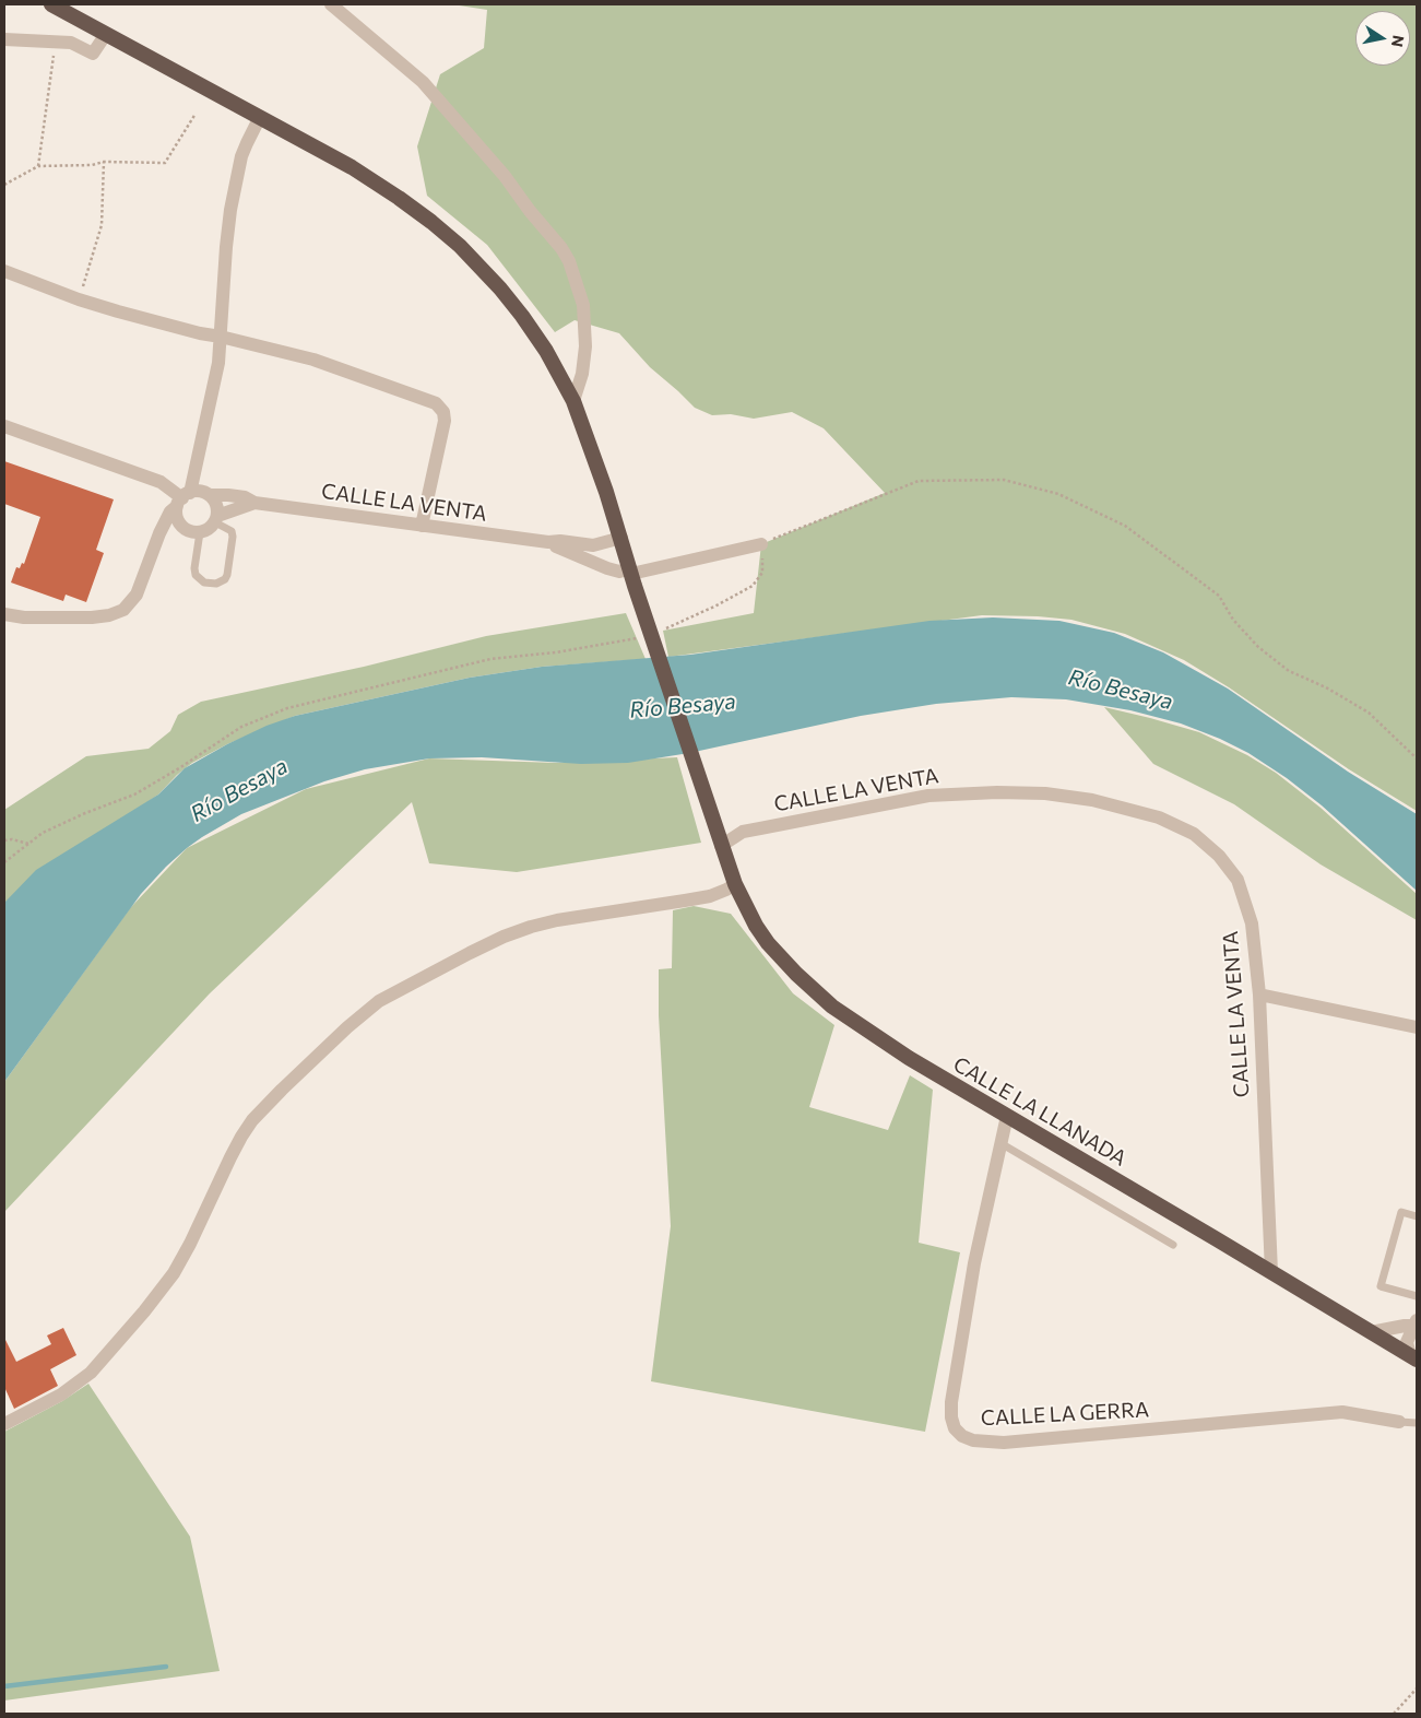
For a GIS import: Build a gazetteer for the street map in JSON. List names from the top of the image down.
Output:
{
  "streets": {
    "highway": ["CALLE LA LLANADA"],
    "street": ["CALLE LA VENTA", "CALLE LA GERRA"]
  },
  "crossings": [
    ["CALLE LA VENTA", "CALLE LA LLANADA"],
    ["CALLE LA LLANADA", "CALLE LA GERRA"]
  ],
  "water": ["Río Besaya"],
  "north": "right"
}
